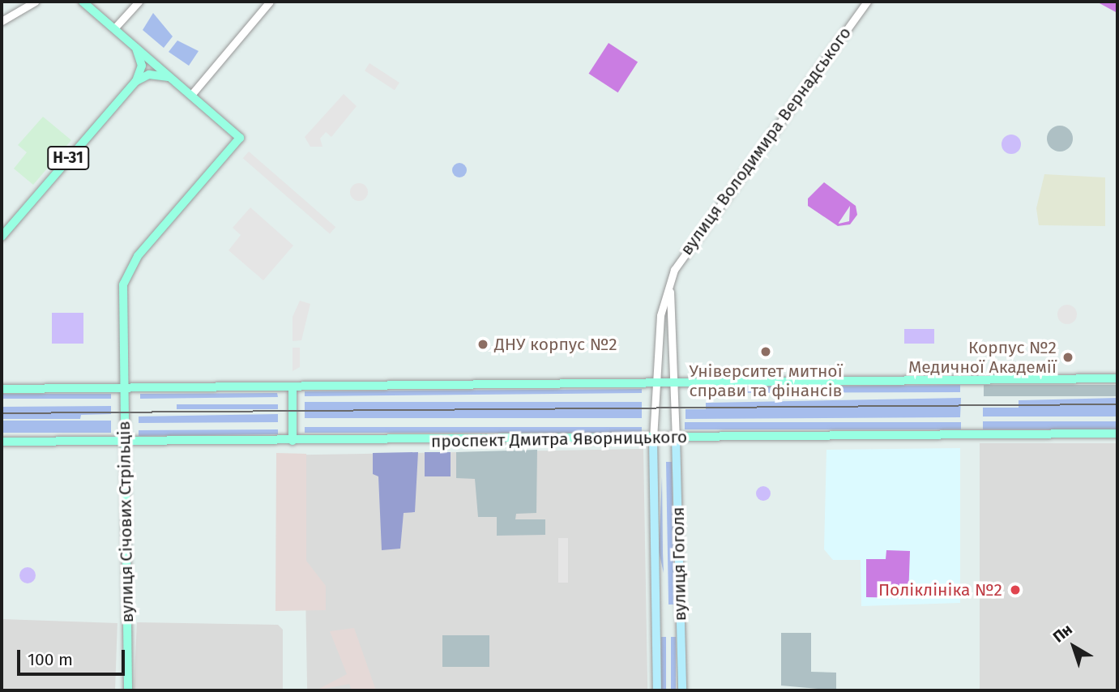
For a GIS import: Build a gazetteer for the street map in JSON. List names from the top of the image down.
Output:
{
  "streets": {
    "main road": [
      "Н-31",
      "проспект Дмитра Яворницького",
      "вулиця Січових Стрільців",
      "вулиця Гоголя"
    ],
    "street": ["вулиця Володимира Вернадського"]
  },
  "crossings": [
    ["вулиця Володимира Вернадського", "проспект Дмитра Яворницького"],
    ["вулиця Володимира Вернадського", "вулиця Гоголя"],
    ["проспект Дмитра Яворницького", "вулиця Січових Стрільців"],
    ["проспект Дмитра Яворницького", "вулиця Гоголя"]
  ],
  "places": [
    "ДНУ корпус №2",
    "Університет митної справи та фінансів",
    "Корпус №2 Медичної Академії",
    "Поліклініка №2"
  ],
  "scale_bar": "100 m",
  "north": "top left"
}
